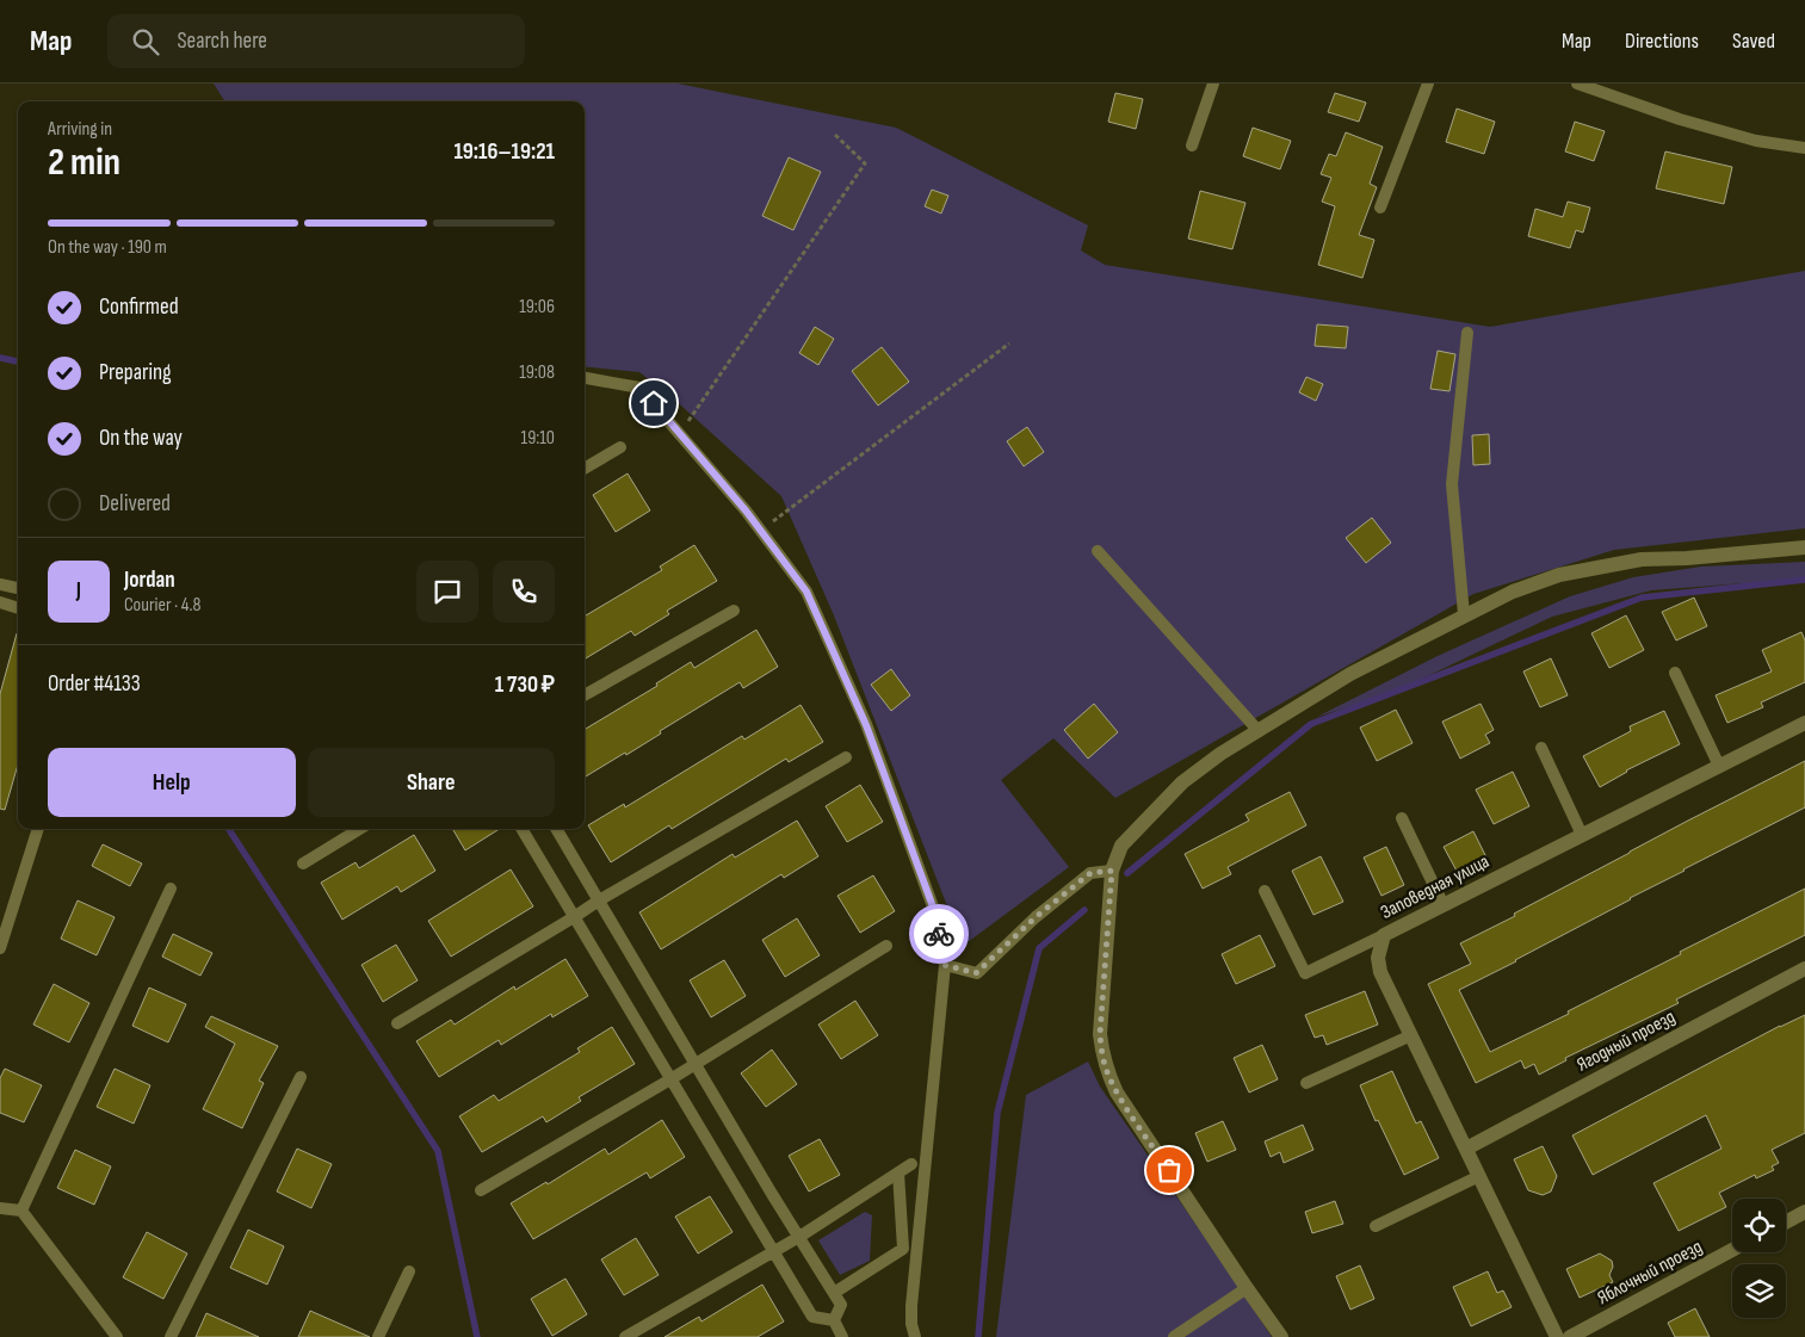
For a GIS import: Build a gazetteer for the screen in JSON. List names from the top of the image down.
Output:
{
  "streets": {
    "street": ["Заповедная улица", "Ягодный проезд", "Яблочный проезд"]
  },
  "crossings": [
    ["Заповедная улица", "Ягодный проезд"]
  ],
  "page": {
    "header": "Map",
    "search": "Search here",
    "nav": ["Map", "Directions", "Saved"],
    "heading": ["2 min", "Arriving in", "19:16–19:21"],
    "panel": [
      "Jordan",
      "Courier · 4.8",
      "Order #4133",
      "1 730 ₽"
    ],
    "bar": "On the way · 190 m",
    "list": [
      ["Confirmed", "19:06"],
      ["Preparing", "19:08"],
      ["On the way", "19:10"],
      "Delivered"
    ],
    "round": "J",
    "buttons": ["Help", "Share"]
  }
}
